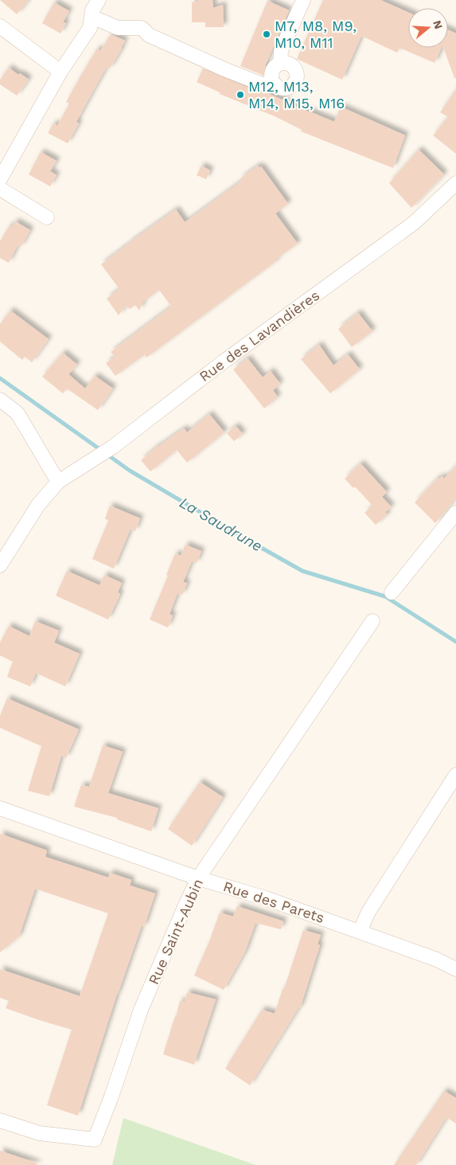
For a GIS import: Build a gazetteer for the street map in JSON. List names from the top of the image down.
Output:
{
  "streets": {
    "street": ["Rue des Lavandières", "Rue des Parets", "Rue Saint-Aubin"]
  },
  "crossings": [
    ["Rue des Parets", "Rue Saint-Aubin"]
  ],
  "water": ["La Saudrune"],
  "places": ["M7, M8, M9, M10, M11", "M12, M13, M14, M15, M16"],
  "north": "right"
}
